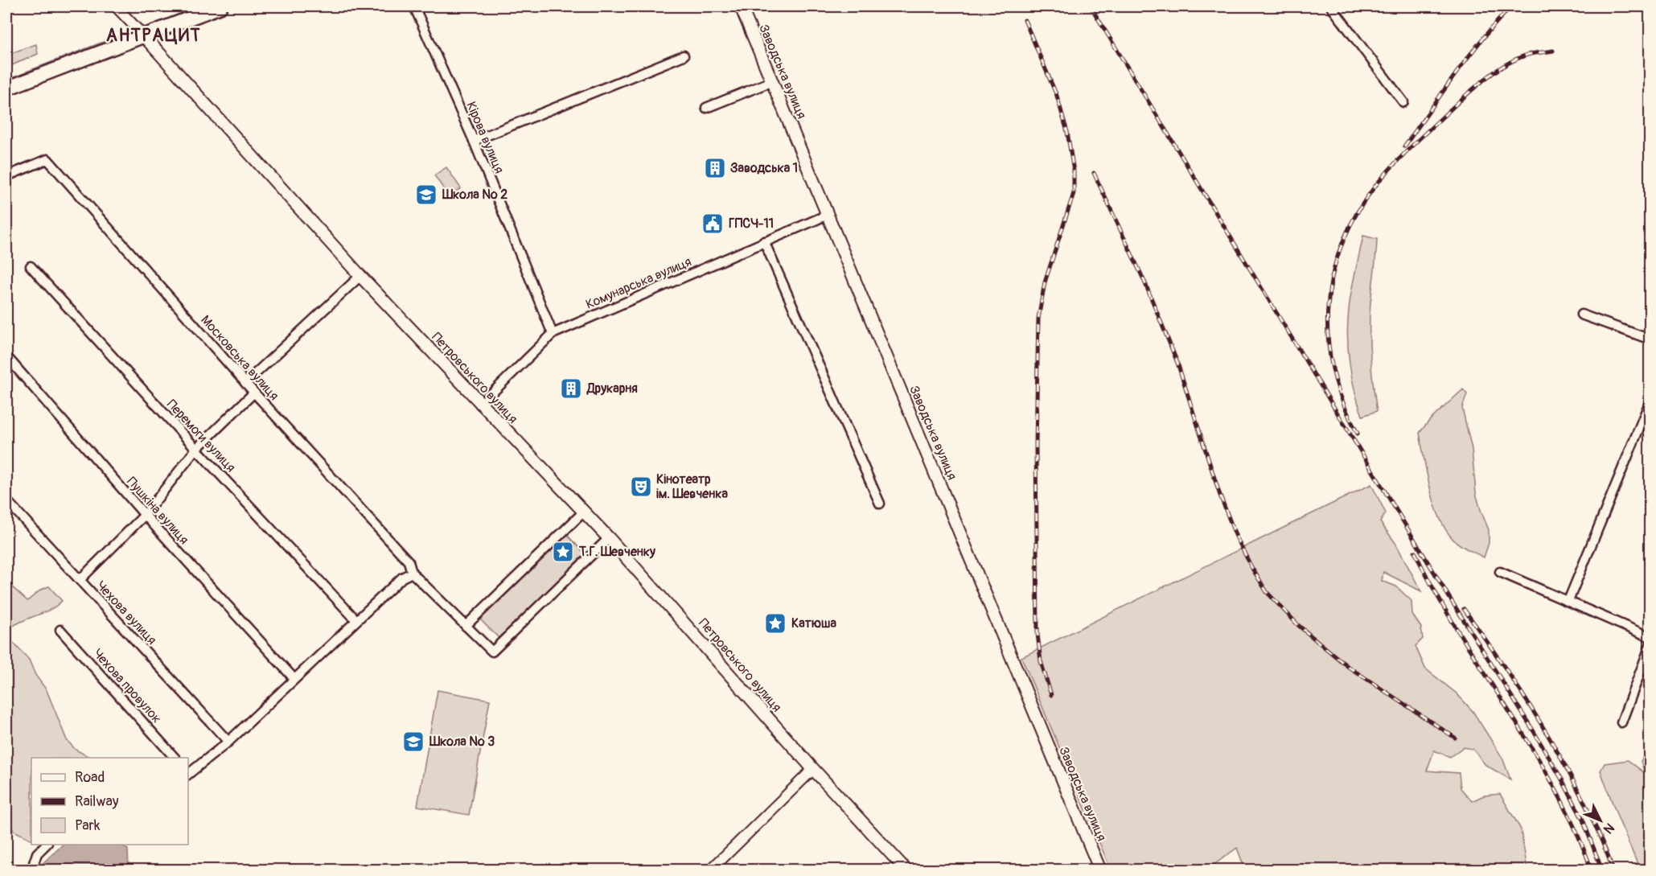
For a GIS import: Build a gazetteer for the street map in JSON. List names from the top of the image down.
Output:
{
  "streets": {
    "main road": ["Заводська вулиця", "Петровського вулиця"],
    "street": [
      "Кірова вулиця",
      "Комунарська вулиця",
      "Московська вулиця",
      "Перемоги вулиця",
      "Пушкіна вулиця",
      "Чехова вулиця",
      "Чехова провулок"
    ]
  },
  "crossings": [
    ["Заводська вулиця", "Комунарська вулиця"],
    ["Кірова вулиця", "Комунарська вулиця"],
    ["Комунарська вулиця", "Петровського вулиця"],
    ["Московська вулиця", "Петровського вулиця"]
  ],
  "districts": ["АНТРАЦИТ"],
  "places": {
    "building": ["Заводська 1", "Друкарня"],
    "school or university": ["Школа № 2", "Школа № 3"],
    "public building": ["ГПСЧ-11"],
    "theatre": ["Кінотеатр ім. Шевченка"],
    "place": ["Т.Г. Шевченку", "Катюша"]
  },
  "legend": ["Road", "Railway", "Park"],
  "north": "bottom right"
}
